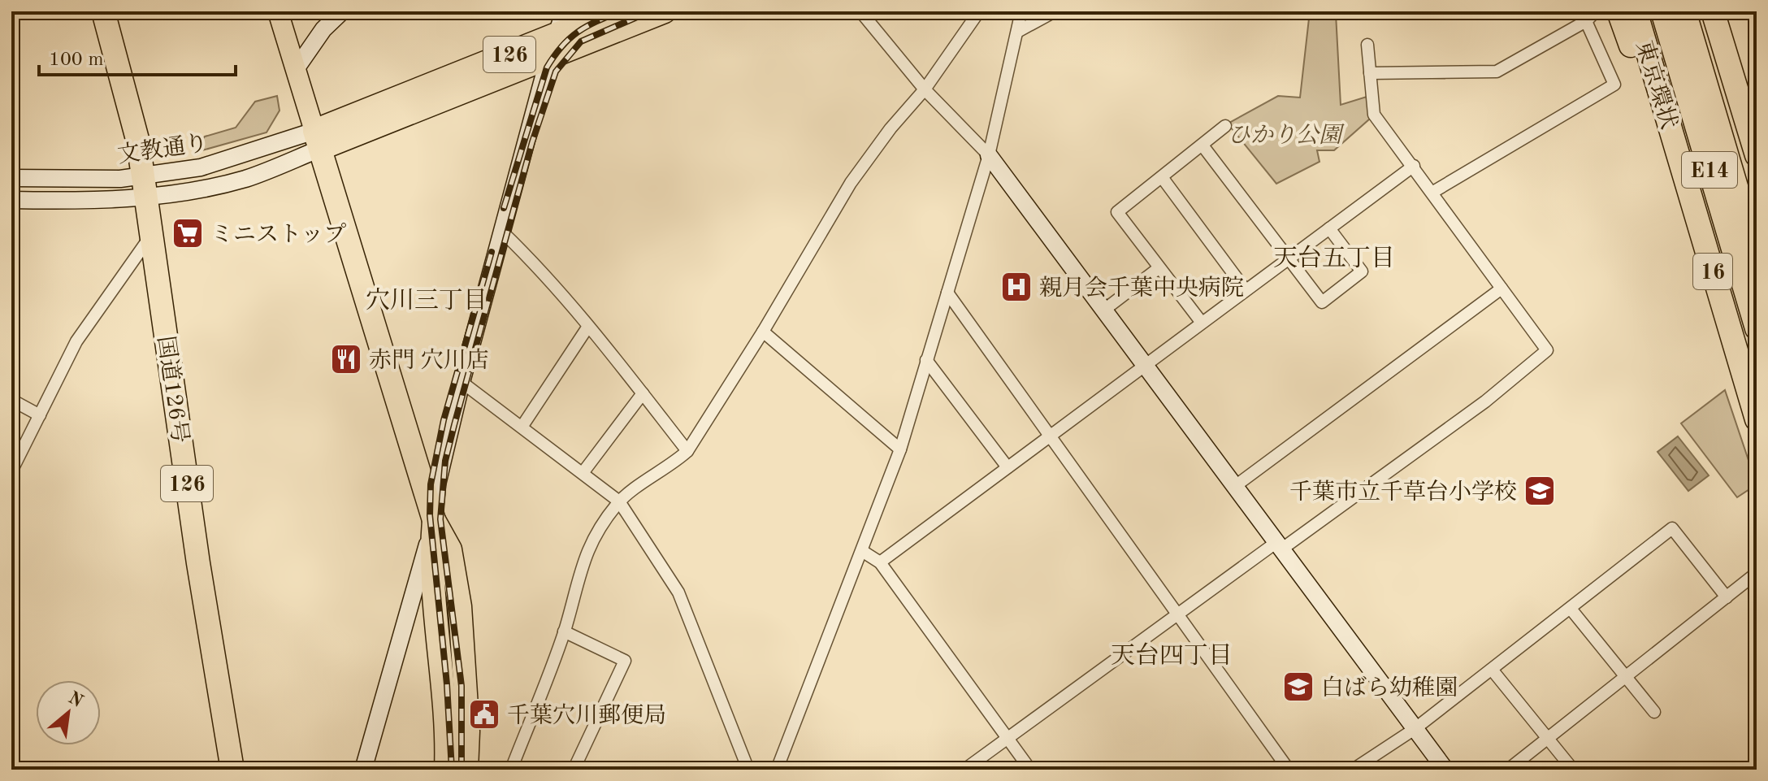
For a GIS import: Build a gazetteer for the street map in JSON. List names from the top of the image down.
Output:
{
  "streets": {
    "highway": [
      "126",
      "東京環状",
      "E14",
      "16",
      "国道126号"
    ],
    "street": ["文教通り"]
  },
  "crossings": [
    ["126", "文教通り"],
    ["文教通り", "国道126号"]
  ],
  "districts": ["天台五丁目", "穴川三丁目", "天台四丁目"],
  "parks": ["ひかり公園"],
  "places": {
    "supermarket": ["ミニストップ"],
    "hospital": ["親月会千葉中央病院"],
    "restaurant": ["赤門 穴川店"],
    "school or university": ["千葉市立千草台小学校", "白ばら幼稚園"],
    "public building": ["千葉穴川郵便局"]
  },
  "scale_bar": "100 m",
  "north": "top right"
}
